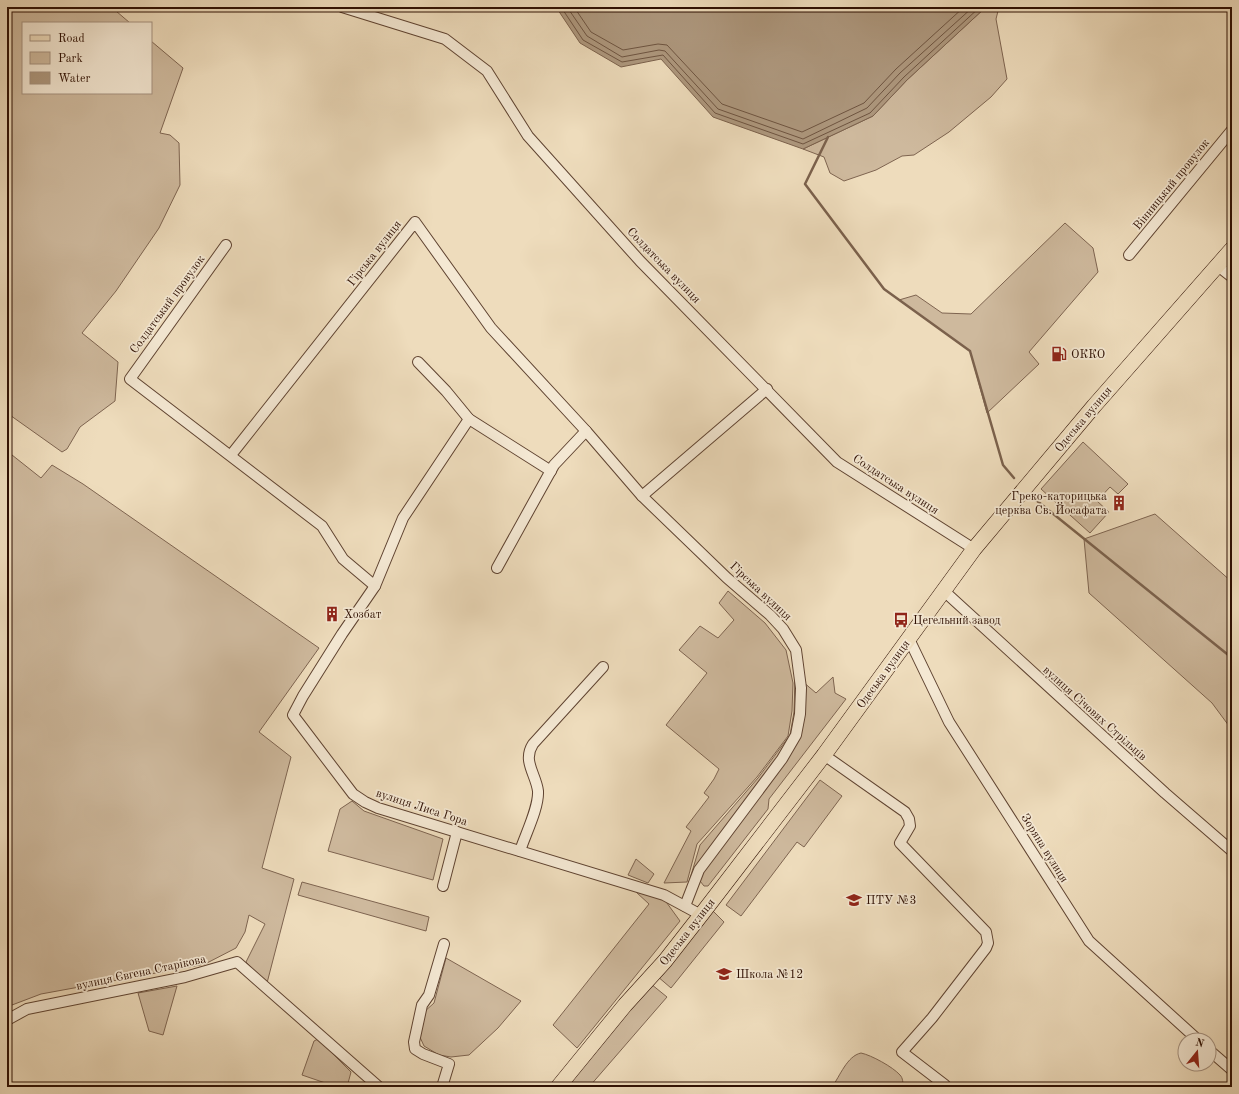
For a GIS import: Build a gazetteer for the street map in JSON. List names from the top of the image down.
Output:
{
  "streets": {
    "main road": ["Одеська вулиця"],
    "street": [
      "Вінницький провулок",
      "Гірська вулиця",
      "Солдатська вулиця",
      "Солдатський провулок",
      "вулиця Січових Стрільців",
      "вулиця Лиса Гора",
      "Зоряна вулиця",
      "вулиця Євгена Старікова"
    ]
  },
  "crossings": [
    ["Гірська вулиця", "Солдатський провулок"],
    ["Гірська вулиця", "вулиця Лиса Гора"],
    ["Солдатська вулиця", "Одеська вулиця"],
    ["Одеська вулиця", "вулиця Січових Стрільців"],
    ["Одеська вулиця", "вулиця Лиса Гора"],
    ["Одеська вулиця", "Зоряна вулиця"]
  ],
  "places": {
    "fuel station": ["ОККО"],
    "building": ["Греко-каторицька церква Св. Йосафата", "Хозбат"],
    "bus stop": ["Цегельний завод"],
    "school or university": ["ПТУ №3", "Школа №12"]
  },
  "legend": ["Road", "Park", "Water"],
  "north": "top"
}
